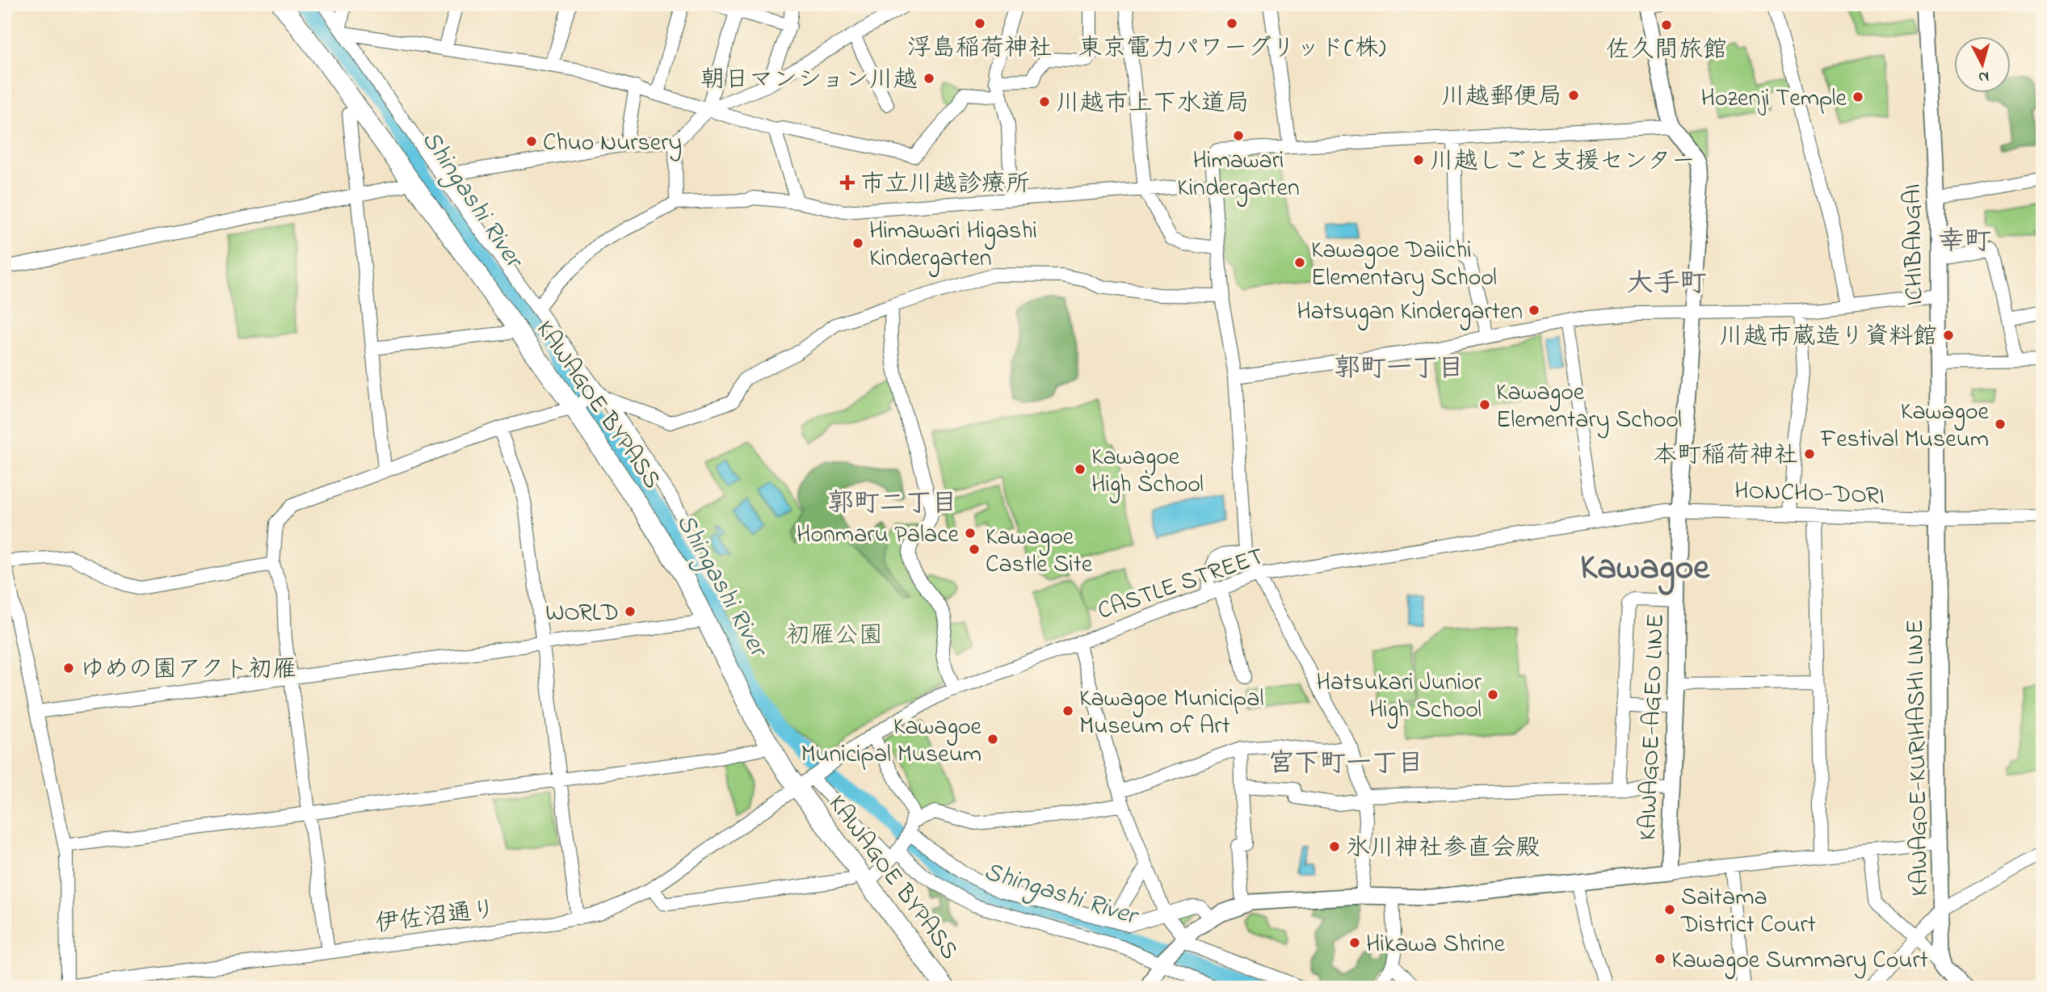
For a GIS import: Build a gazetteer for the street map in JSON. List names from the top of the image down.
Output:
{
  "streets": {
    "highway": ["KAWAGOE BYPASS"],
    "main road": ["ICHIBANGAI", "KAWAGOE-AGEO LINE", "KAWAGOE-KURIHASHI LINE"],
    "street": ["HONCHO-DORI", "CASTLE STREET", "伊佐沼通り"]
  },
  "crossings": [
    ["ICHIBANGAI", "HONCHO-DORI"],
    ["ICHIBANGAI", "KAWAGOE-KURIHASHI LINE"],
    ["KAWAGOE BYPASS", "CASTLE STREET"],
    ["KAWAGOE BYPASS", "伊佐沼通り"],
    ["HONCHO-DORI", "CASTLE STREET"],
    ["HONCHO-DORI", "KAWAGOE-AGEO LINE"],
    ["HONCHO-DORI", "KAWAGOE-KURIHASHI LINE"],
    ["CASTLE STREET", "KAWAGOE-AGEO LINE"],
    ["CASTLE STREET", "伊佐沼通り"]
  ],
  "districts": [
    "幸町",
    "大手町",
    "郭町一丁目",
    "郭町二丁目",
    "Kawagoe",
    "宮下町一丁目"
  ],
  "water": ["Shingashi River"],
  "parks": ["初雁公園"],
  "places": {
    "other": [
      "浮島稲荷神社",
      "東京電力パワーグリッド(株)",
      "佐久間旅館",
      "朝日マンション川越",
      "川越郵便局",
      "Hozenji Temple",
      "川越市上下水道局",
      "Himawari Kindergarten",
      "Chuo Nursery",
      "川越しごと支援センター",
      "Himawari Higashi Kindergarten",
      "Kawagoe Daiichi Elementary School",
      "Hatsugan Kindergarten",
      "川越市蔵造り資料館",
      "Kawagoe Elementary School",
      "Kawagoe Festival Museum",
      "本町稲荷神社",
      "Kawagoe High School",
      "Honmaru Palace",
      "Kawagoe Castle Site",
      "WORLD",
      "ゆめの園アクト初雁",
      "Hatsukari Junior High School",
      "Kawagoe Municipal Museum of Art",
      "Kawagoe Municipal Museum",
      "氷川神社参直会殿",
      "Saitama District Court",
      "Hikawa Shrine",
      "Kawagoe Summary Court"
    ],
    "health": ["市立川越診療所"]
  },
  "north": "bottom"
}
